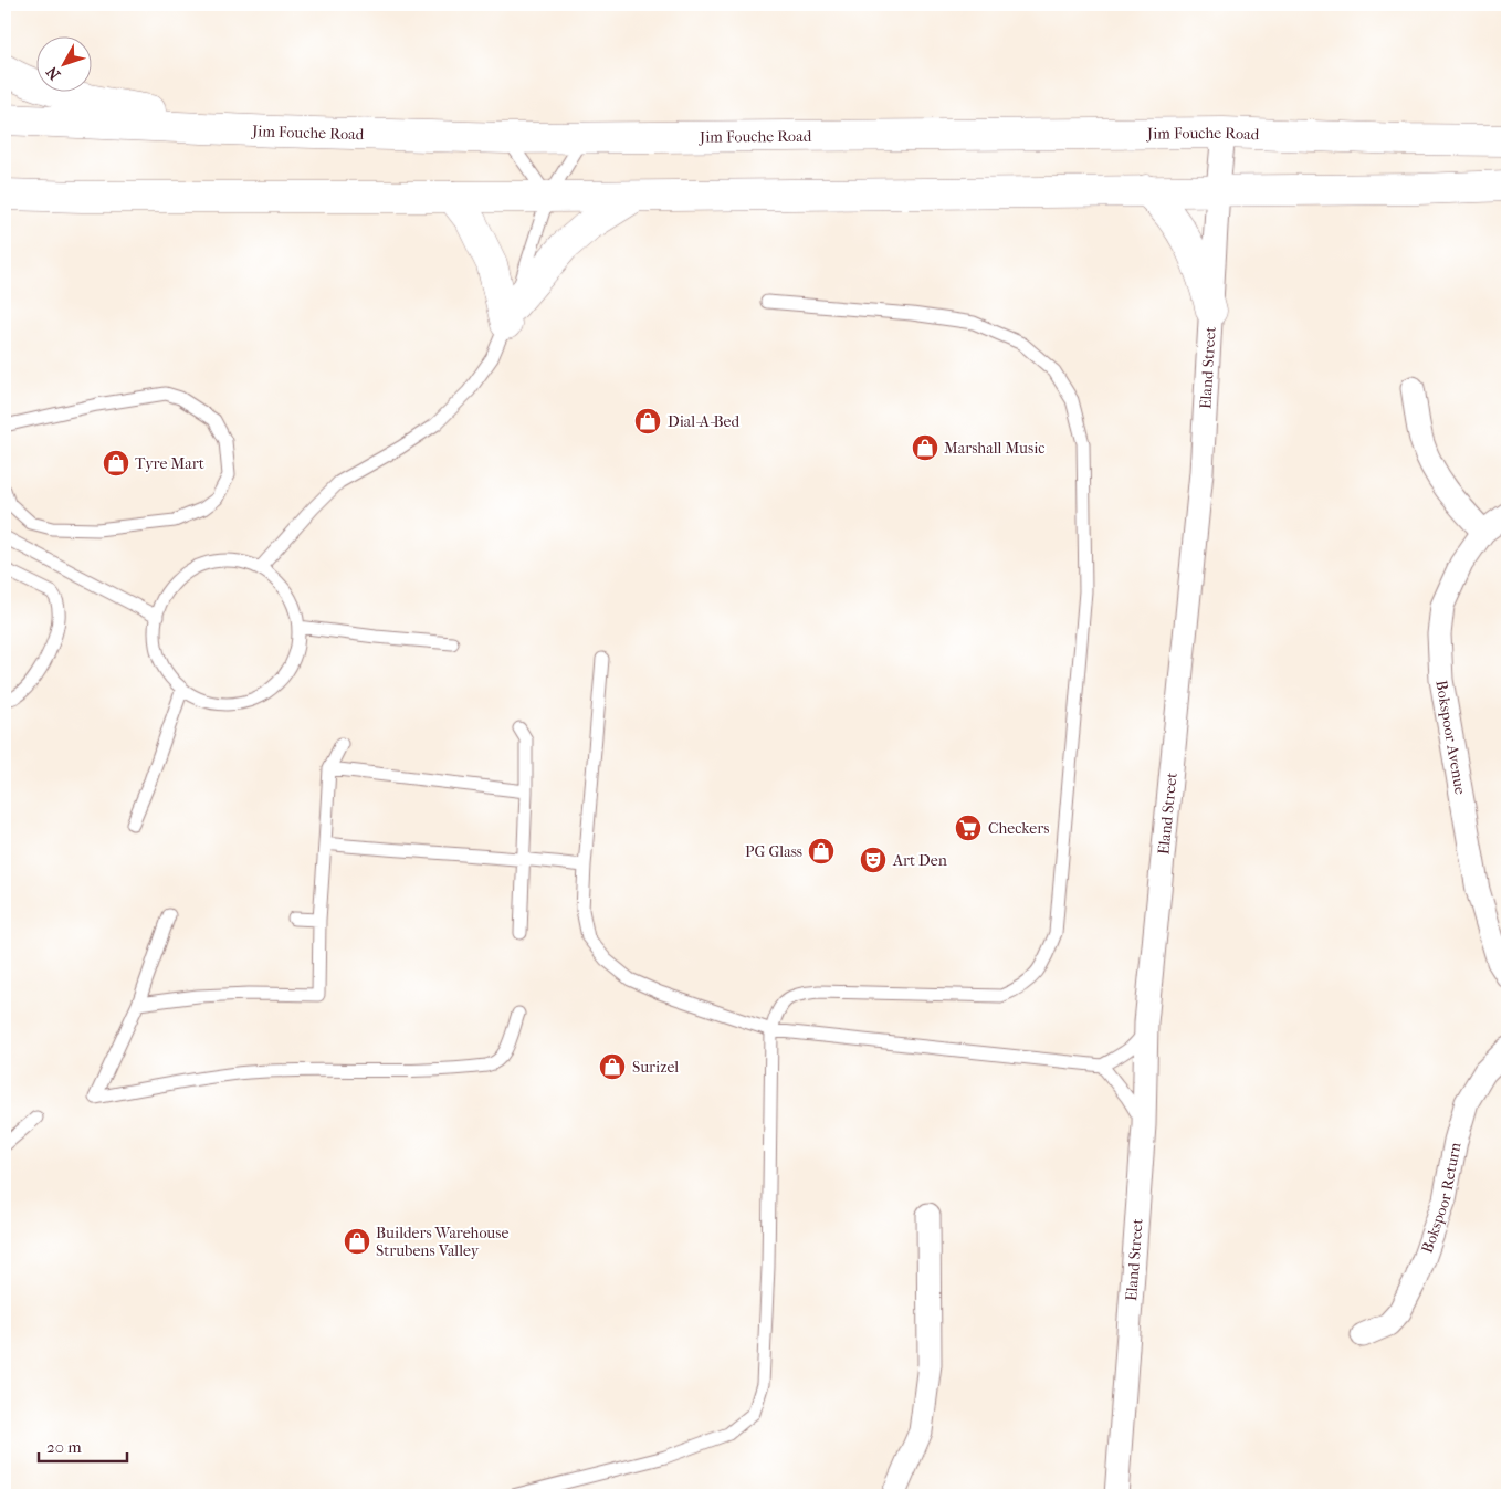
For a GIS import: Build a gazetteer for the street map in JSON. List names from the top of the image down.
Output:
{
  "streets": {
    "street": [
      "Jim Fouche Road",
      "Eland Street",
      "Bokspoor Avenue",
      "Bokspoor Return"
    ]
  },
  "crossings": [
    ["Jim Fouche Road", "Eland Street"]
  ],
  "places": {
    "shop": [
      "Dial-A-Bed",
      "Marshall Music",
      "Tyre Mart",
      "PG Glass",
      "Surizel",
      "Builders Warehouse Strubens Valley"
    ],
    "supermarket": ["Checkers"],
    "theatre": ["Art Den"]
  },
  "scale_bar": "20 m",
  "north": "bottom left"
}
